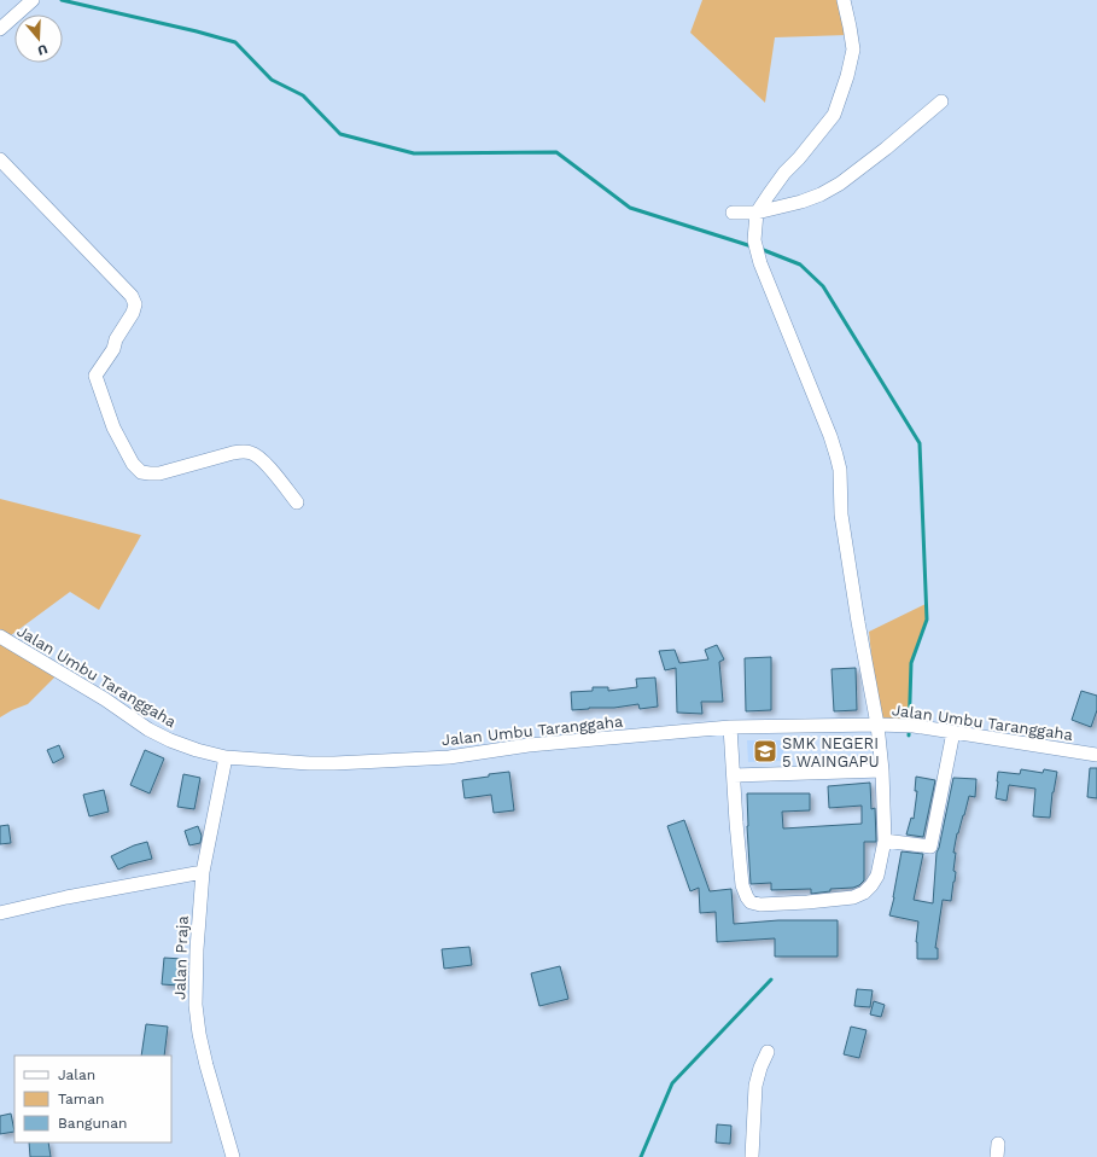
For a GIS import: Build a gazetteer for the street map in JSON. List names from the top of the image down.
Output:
{
  "streets": {
    "street": ["Jalan Umbu Taranggaha", "Jalan Praja"]
  },
  "crossings": [
    ["Jalan Umbu Taranggaha", "Jalan Praja"]
  ],
  "places": {
    "school or university": ["SMK NEGERI 5 WAINGAPU"]
  },
  "legend": ["Jalan", "Taman", "Bangunan"],
  "north": "bottom"
}
